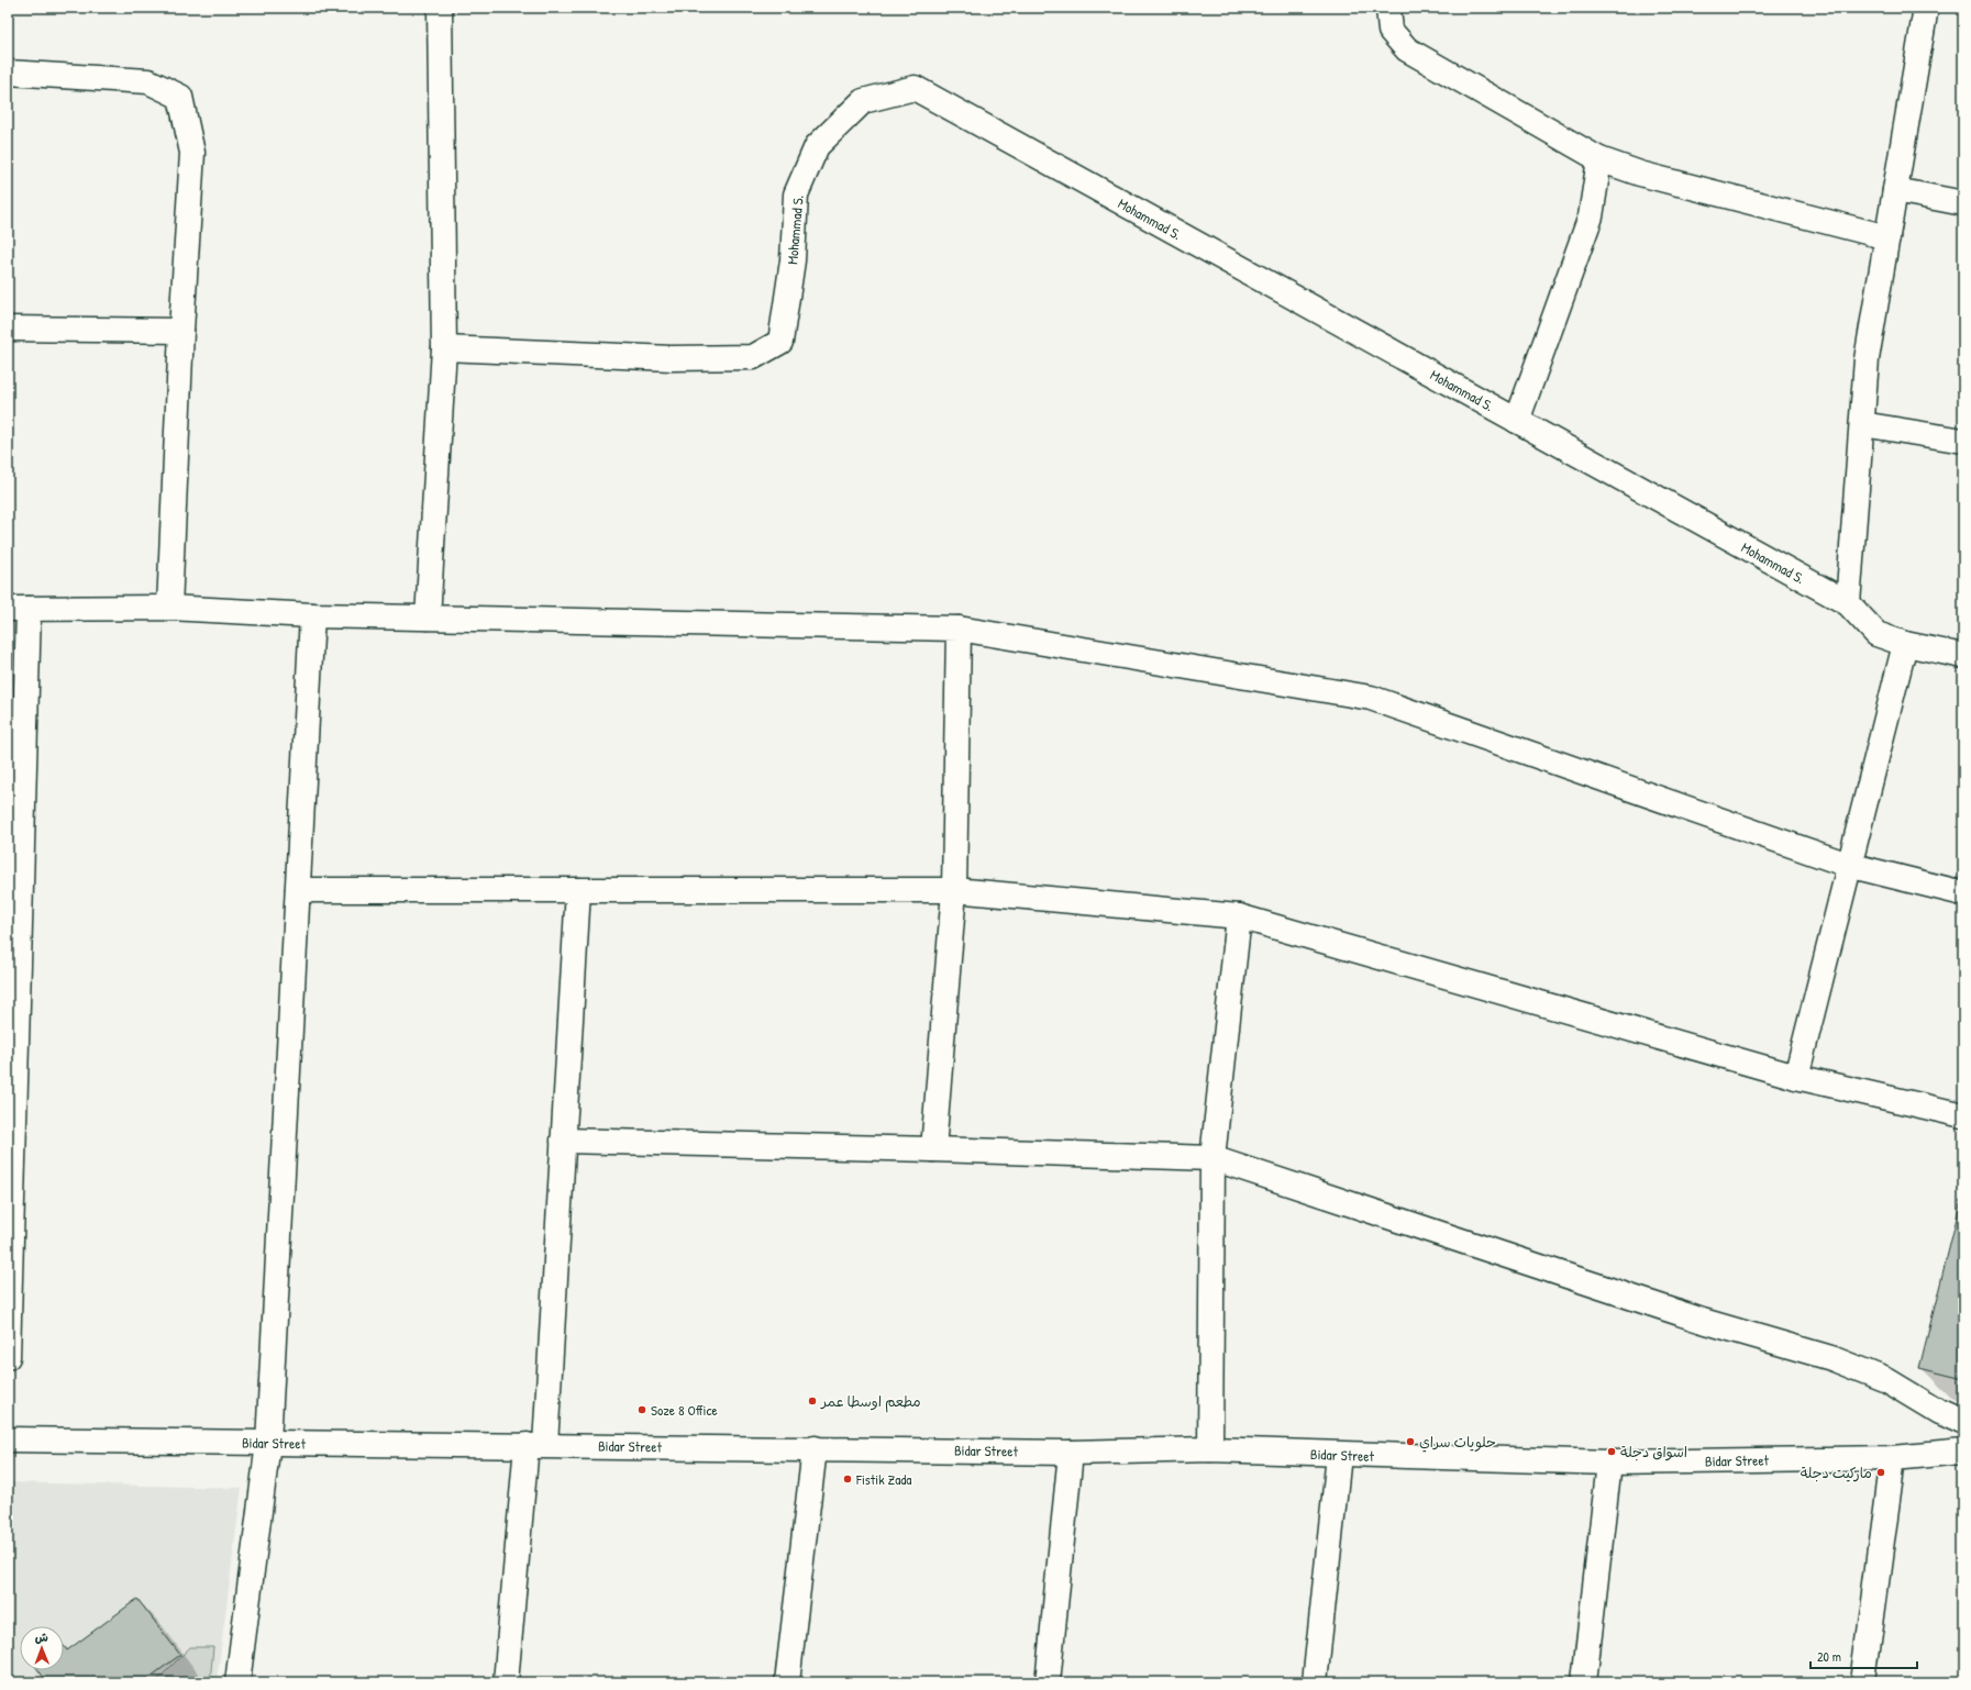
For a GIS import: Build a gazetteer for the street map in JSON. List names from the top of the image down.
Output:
{
  "streets": {
    "street": ["Mohammad S.", "Bidar Street"]
  },
  "places": [
    "مطعم اوسطا عمر",
    "Soze 8 Office",
    "حلويات سراي",
    "اسواق دجلة",
    "ماركيت دجلة",
    "Fistik Zada"
  ],
  "scale_bar": "20 m",
  "north": "top"
}
